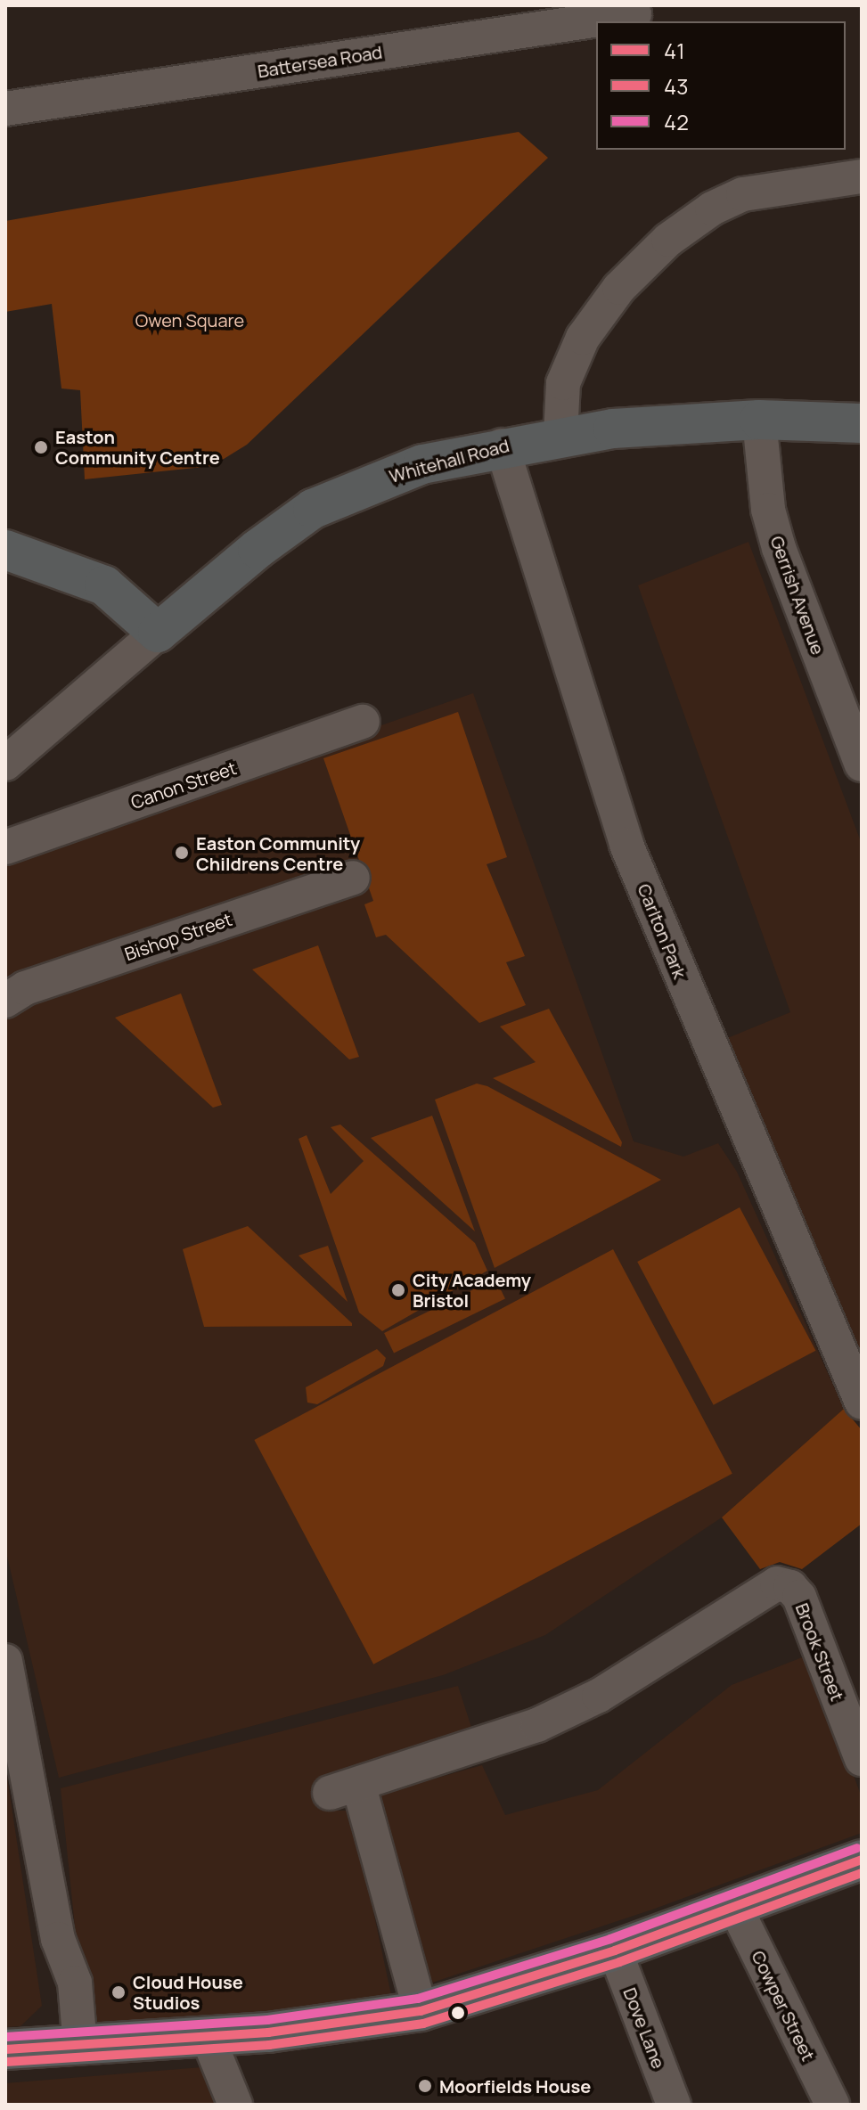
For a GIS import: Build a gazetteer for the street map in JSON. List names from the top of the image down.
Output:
{
  "streets": {
    "main road": ["Whitehall Road"],
    "street": [
      "Battersea Road",
      "Gerrish Avenue",
      "Canon Street",
      "Carlton Park",
      "Bishop Street",
      "Brook Street",
      "Cowper Street",
      "Dove Lane"
    ]
  },
  "crossings": [
    ["Whitehall Road", "Gerrish Avenue"],
    ["Whitehall Road", "Carlton Park"]
  ],
  "parks": ["Owen Square"],
  "places": [
    "Easton Community Centre",
    "Easton Community Childrens Centre",
    "City Academy Bristol",
    "Cloud House Studios",
    "Moorfields House"
  ],
  "lines": ["transit line 42", "transit line 41", "transit line 43"],
  "legend": ["41", "43", "42"]
}
